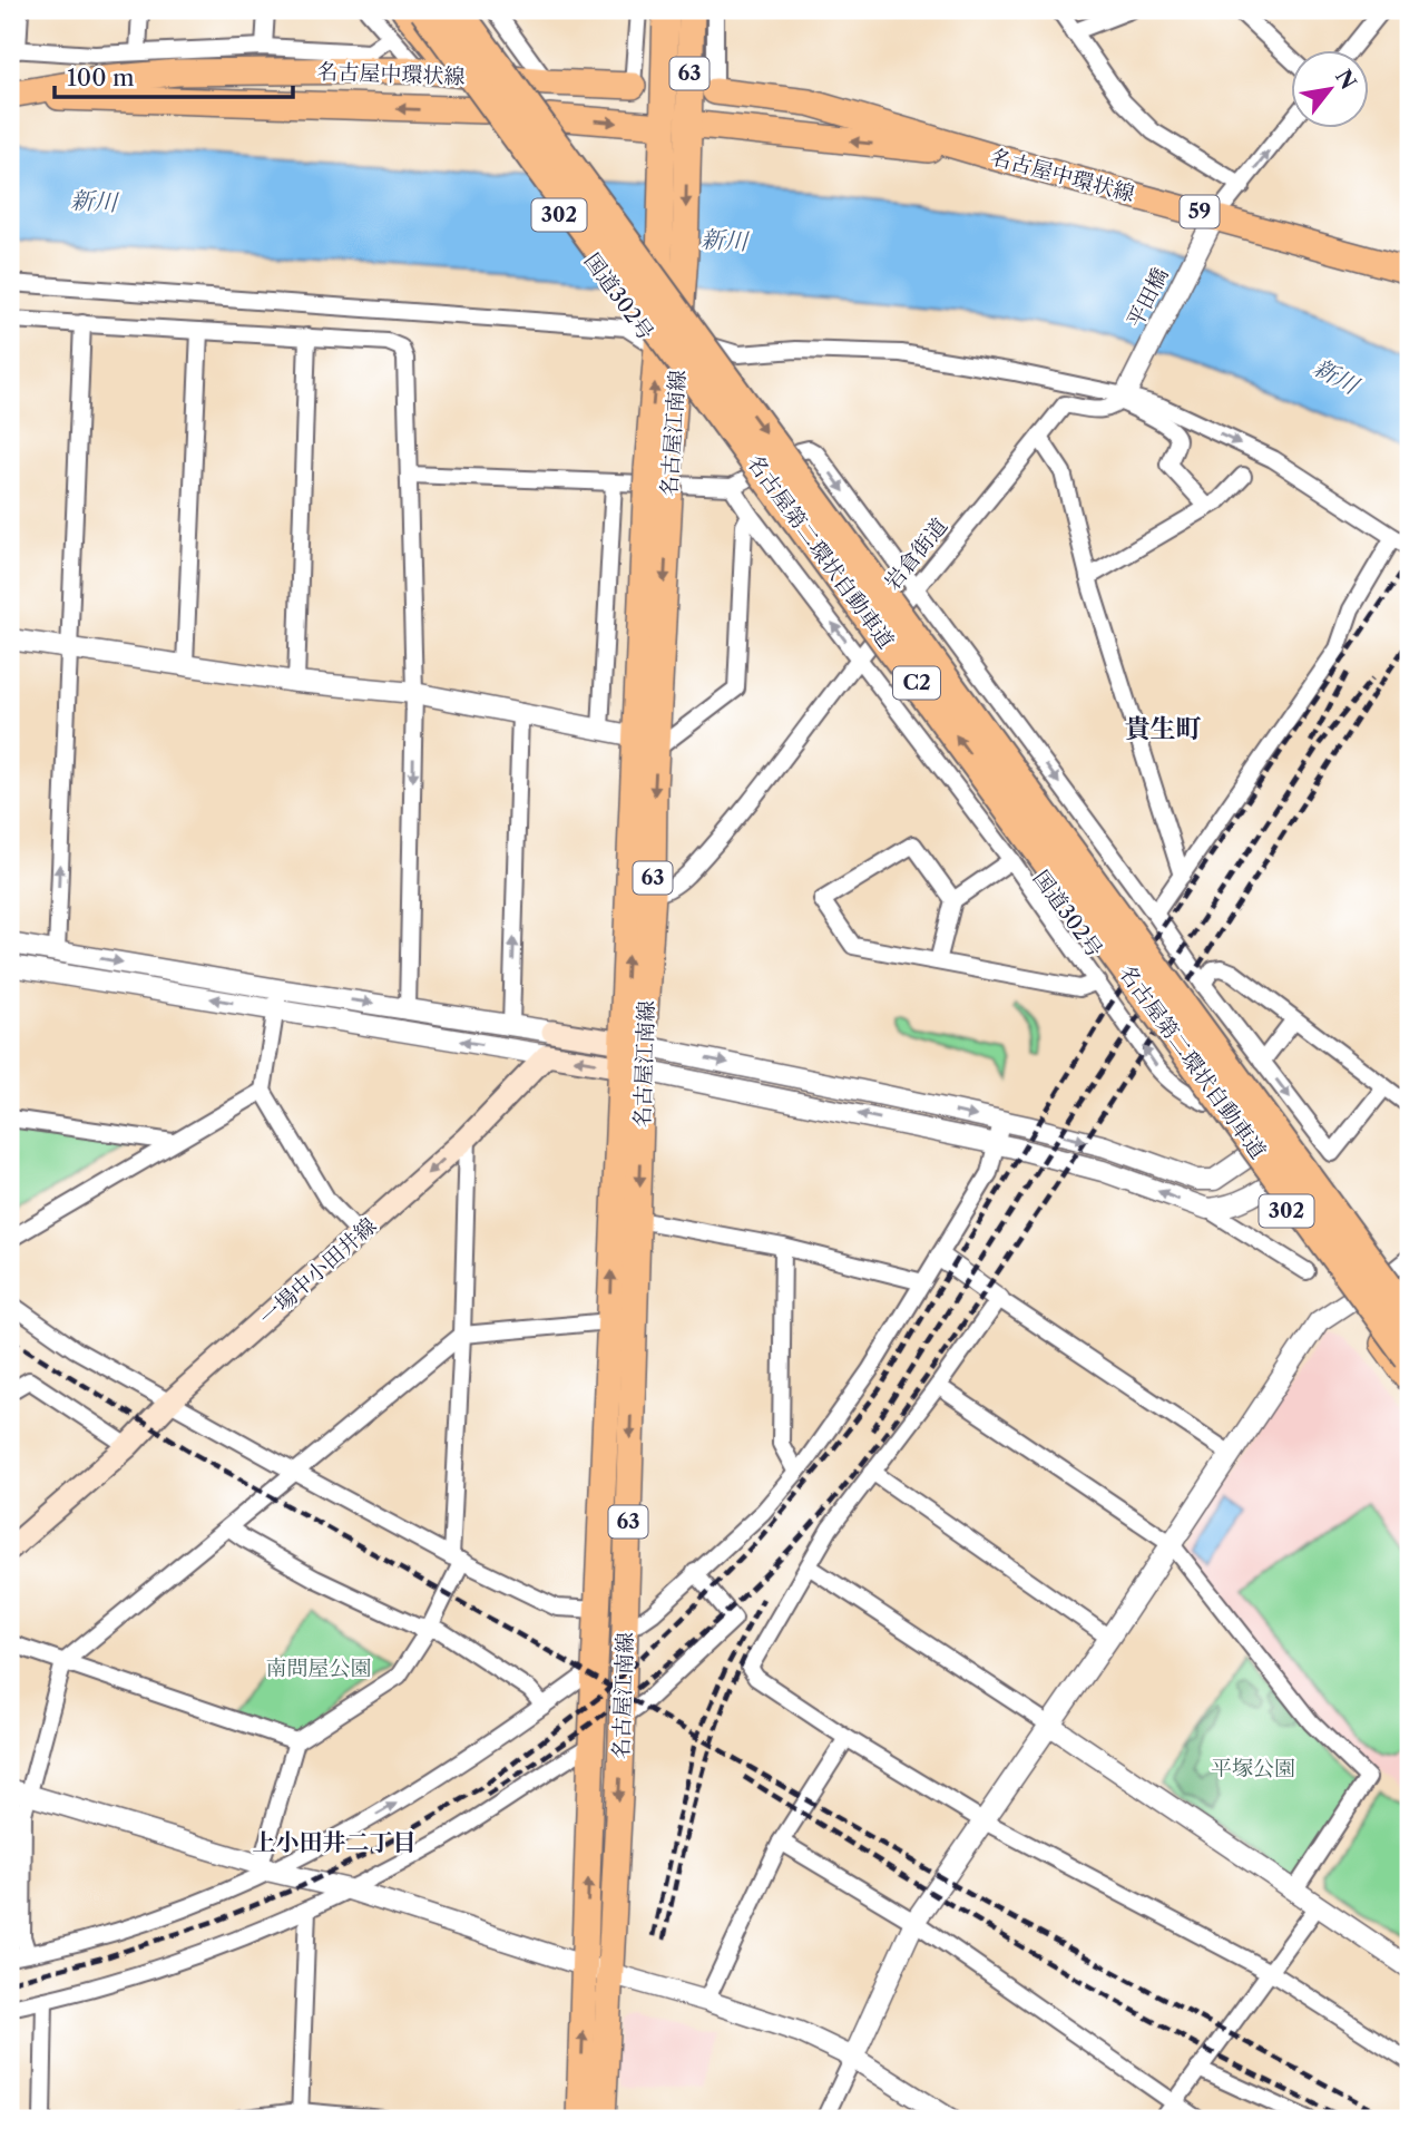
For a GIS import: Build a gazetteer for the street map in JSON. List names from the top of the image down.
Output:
{
  "streets": {
    "highway": ["名古屋第二環状自動車道", "C2"],
    "main road": [
      "名古屋中環状線",
      "63",
      "59",
      "302",
      "国道302号",
      "名古屋江南線",
      "一場中小田井線"
    ],
    "street": ["平田橋", "岩倉街道"]
  },
  "crossings": [
    ["名古屋中環状線", "302"],
    ["名古屋中環状線", "国道302号"],
    ["名古屋中環状線", "平田橋"],
    ["302", "名古屋江南線"],
    ["国道302号", "名古屋江南線"],
    ["平田橋", "岩倉街道"],
    ["名古屋江南線", "岩倉街道"]
  ],
  "one_way": ["国道302号"],
  "districts": ["貴生町", "上小田井二丁目"],
  "water": ["新川"],
  "parks": ["南問屋公園", "平塚公園"],
  "scale_bar": "100 m",
  "north": "top right"
}
